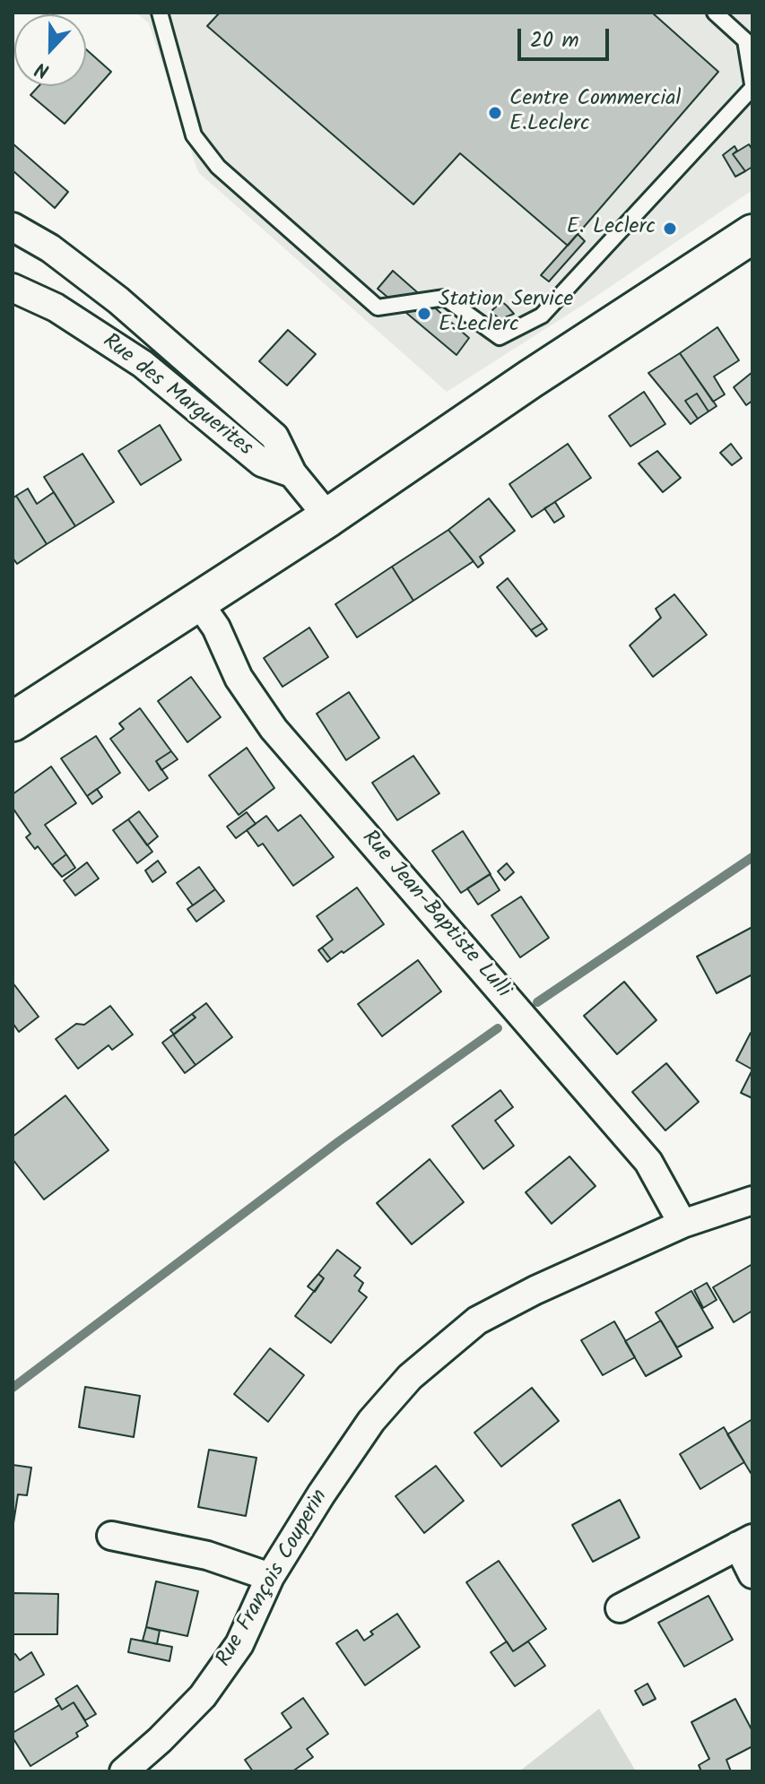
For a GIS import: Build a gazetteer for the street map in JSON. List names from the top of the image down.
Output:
{
  "streets": {
    "street": ["Rue des Marguerites", "Rue Jean-Baptiste Lulli", "Rue François Couperin"]
  },
  "crossings": [
    ["Rue Jean-Baptiste Lulli", "Rue François Couperin"]
  ],
  "places": ["Centre Commercial E.Leclerc", "E. Leclerc", "Station Service E.Leclerc"],
  "scale_bar": "20 m",
  "north": "bottom"
}
